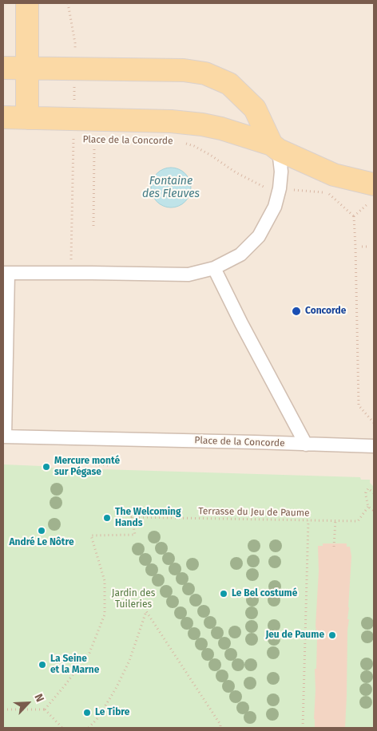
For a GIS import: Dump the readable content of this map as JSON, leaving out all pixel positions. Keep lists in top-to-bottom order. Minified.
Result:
{"streets":{"main road":["Place de la Concorde"],"path":["Terrasse du Jeu de Paume"]},"water":["Fontaine des Fleuves"],"parks":["Jardin des Tuileries"],"places":["Concorde","Mercure monté sur Pégase","The Welcoming Hands","André Le Nôtre","Le Bel costumé","Jeu de Paume","La Seine et la Marne","Le Tibre"],"north":"top right"}
